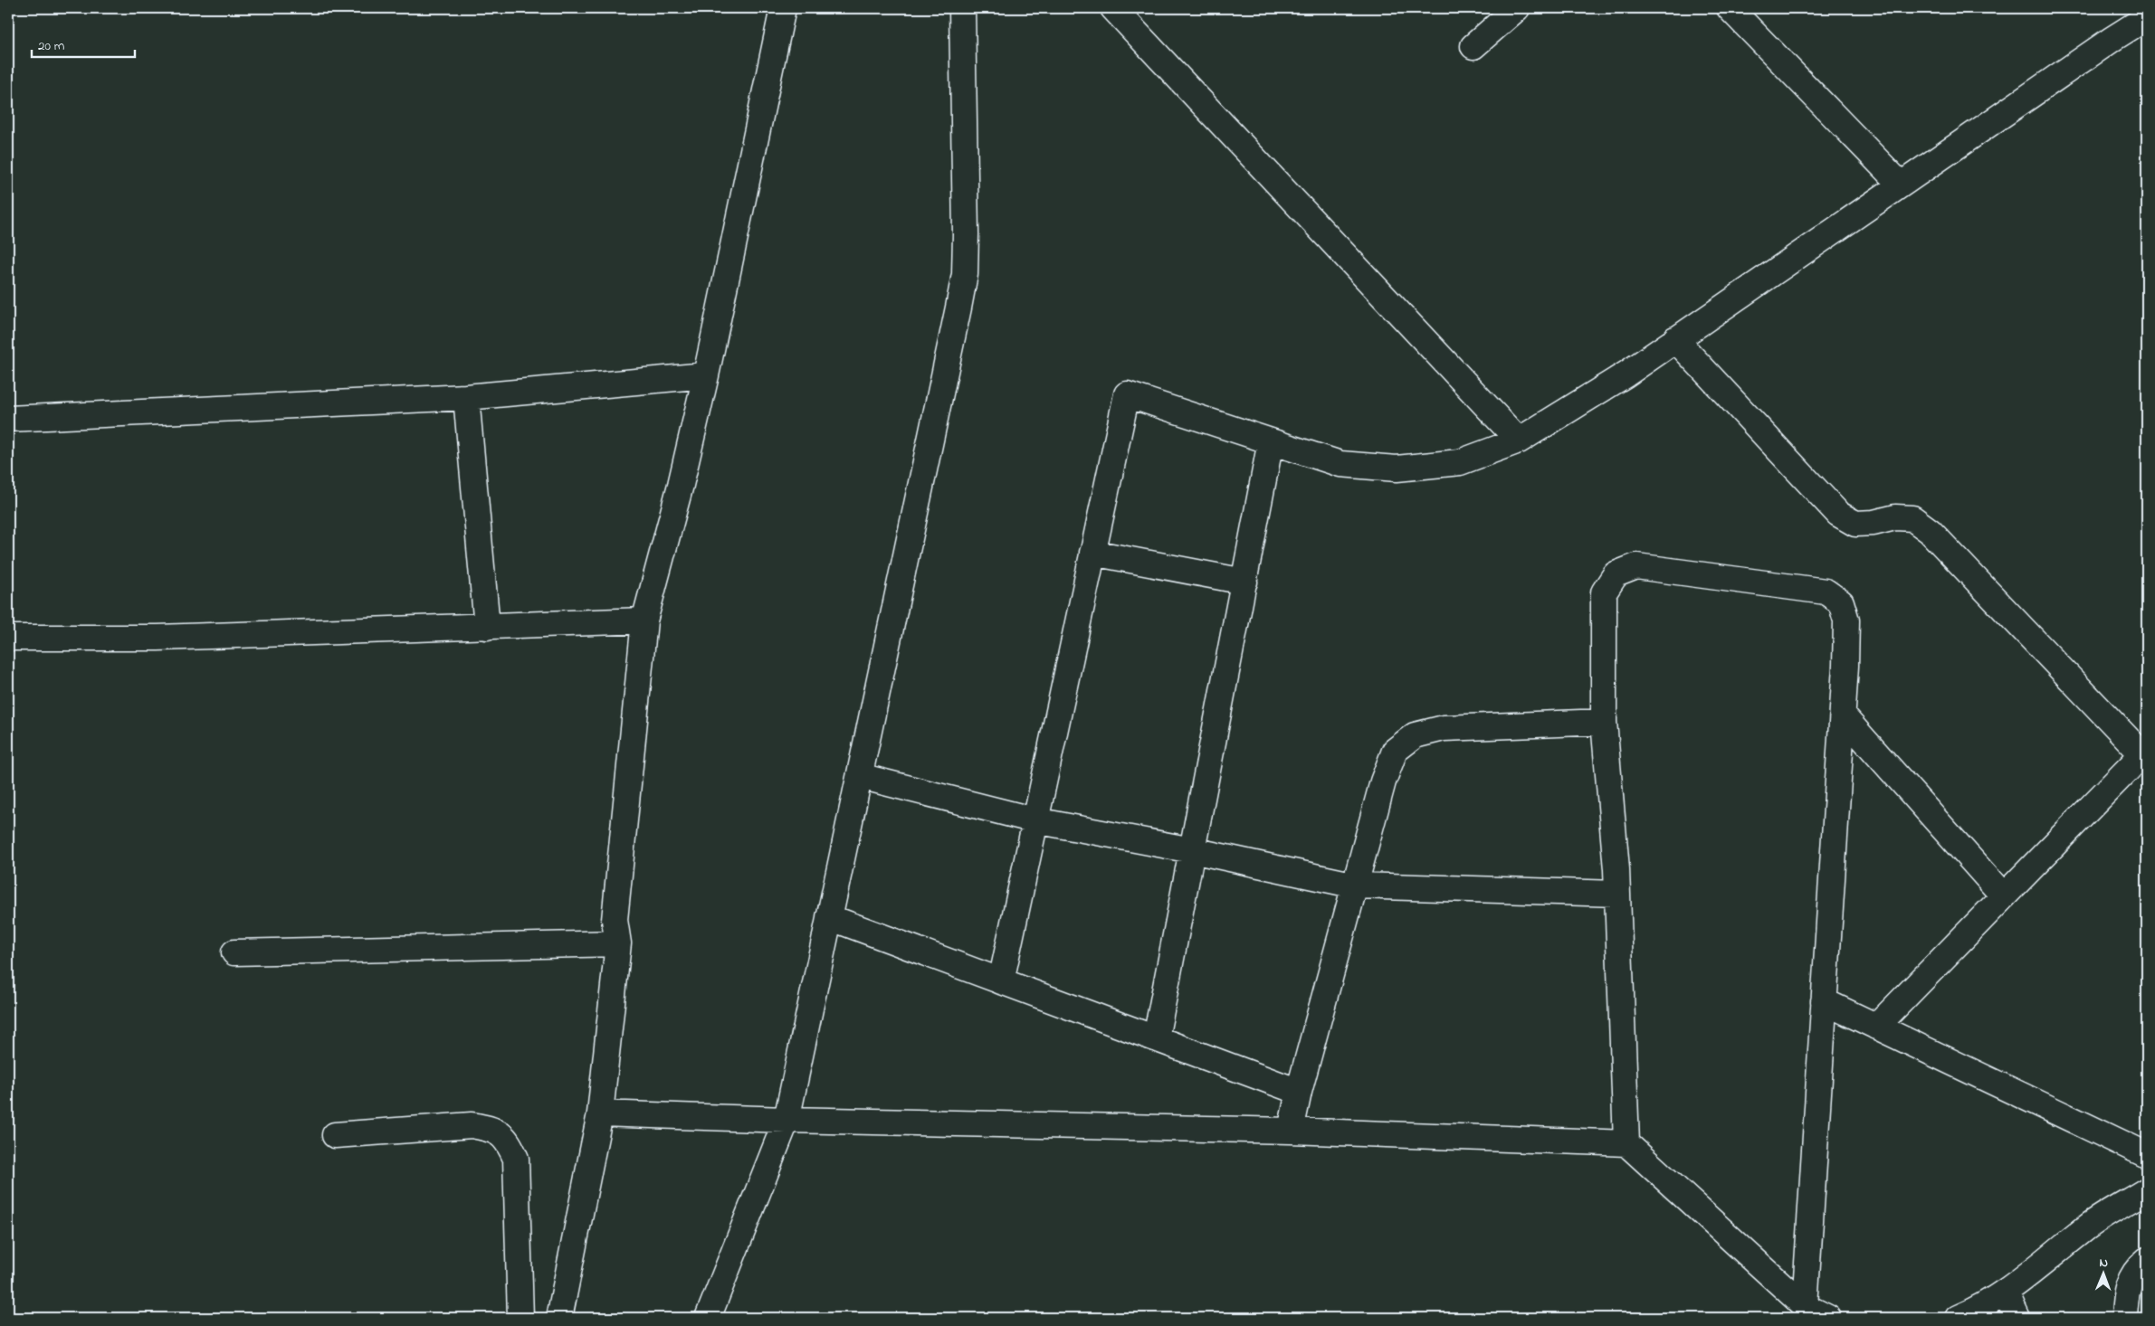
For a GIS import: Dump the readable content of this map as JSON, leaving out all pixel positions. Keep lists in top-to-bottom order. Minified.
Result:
{"scale_bar":"20 m","north":"top"}
